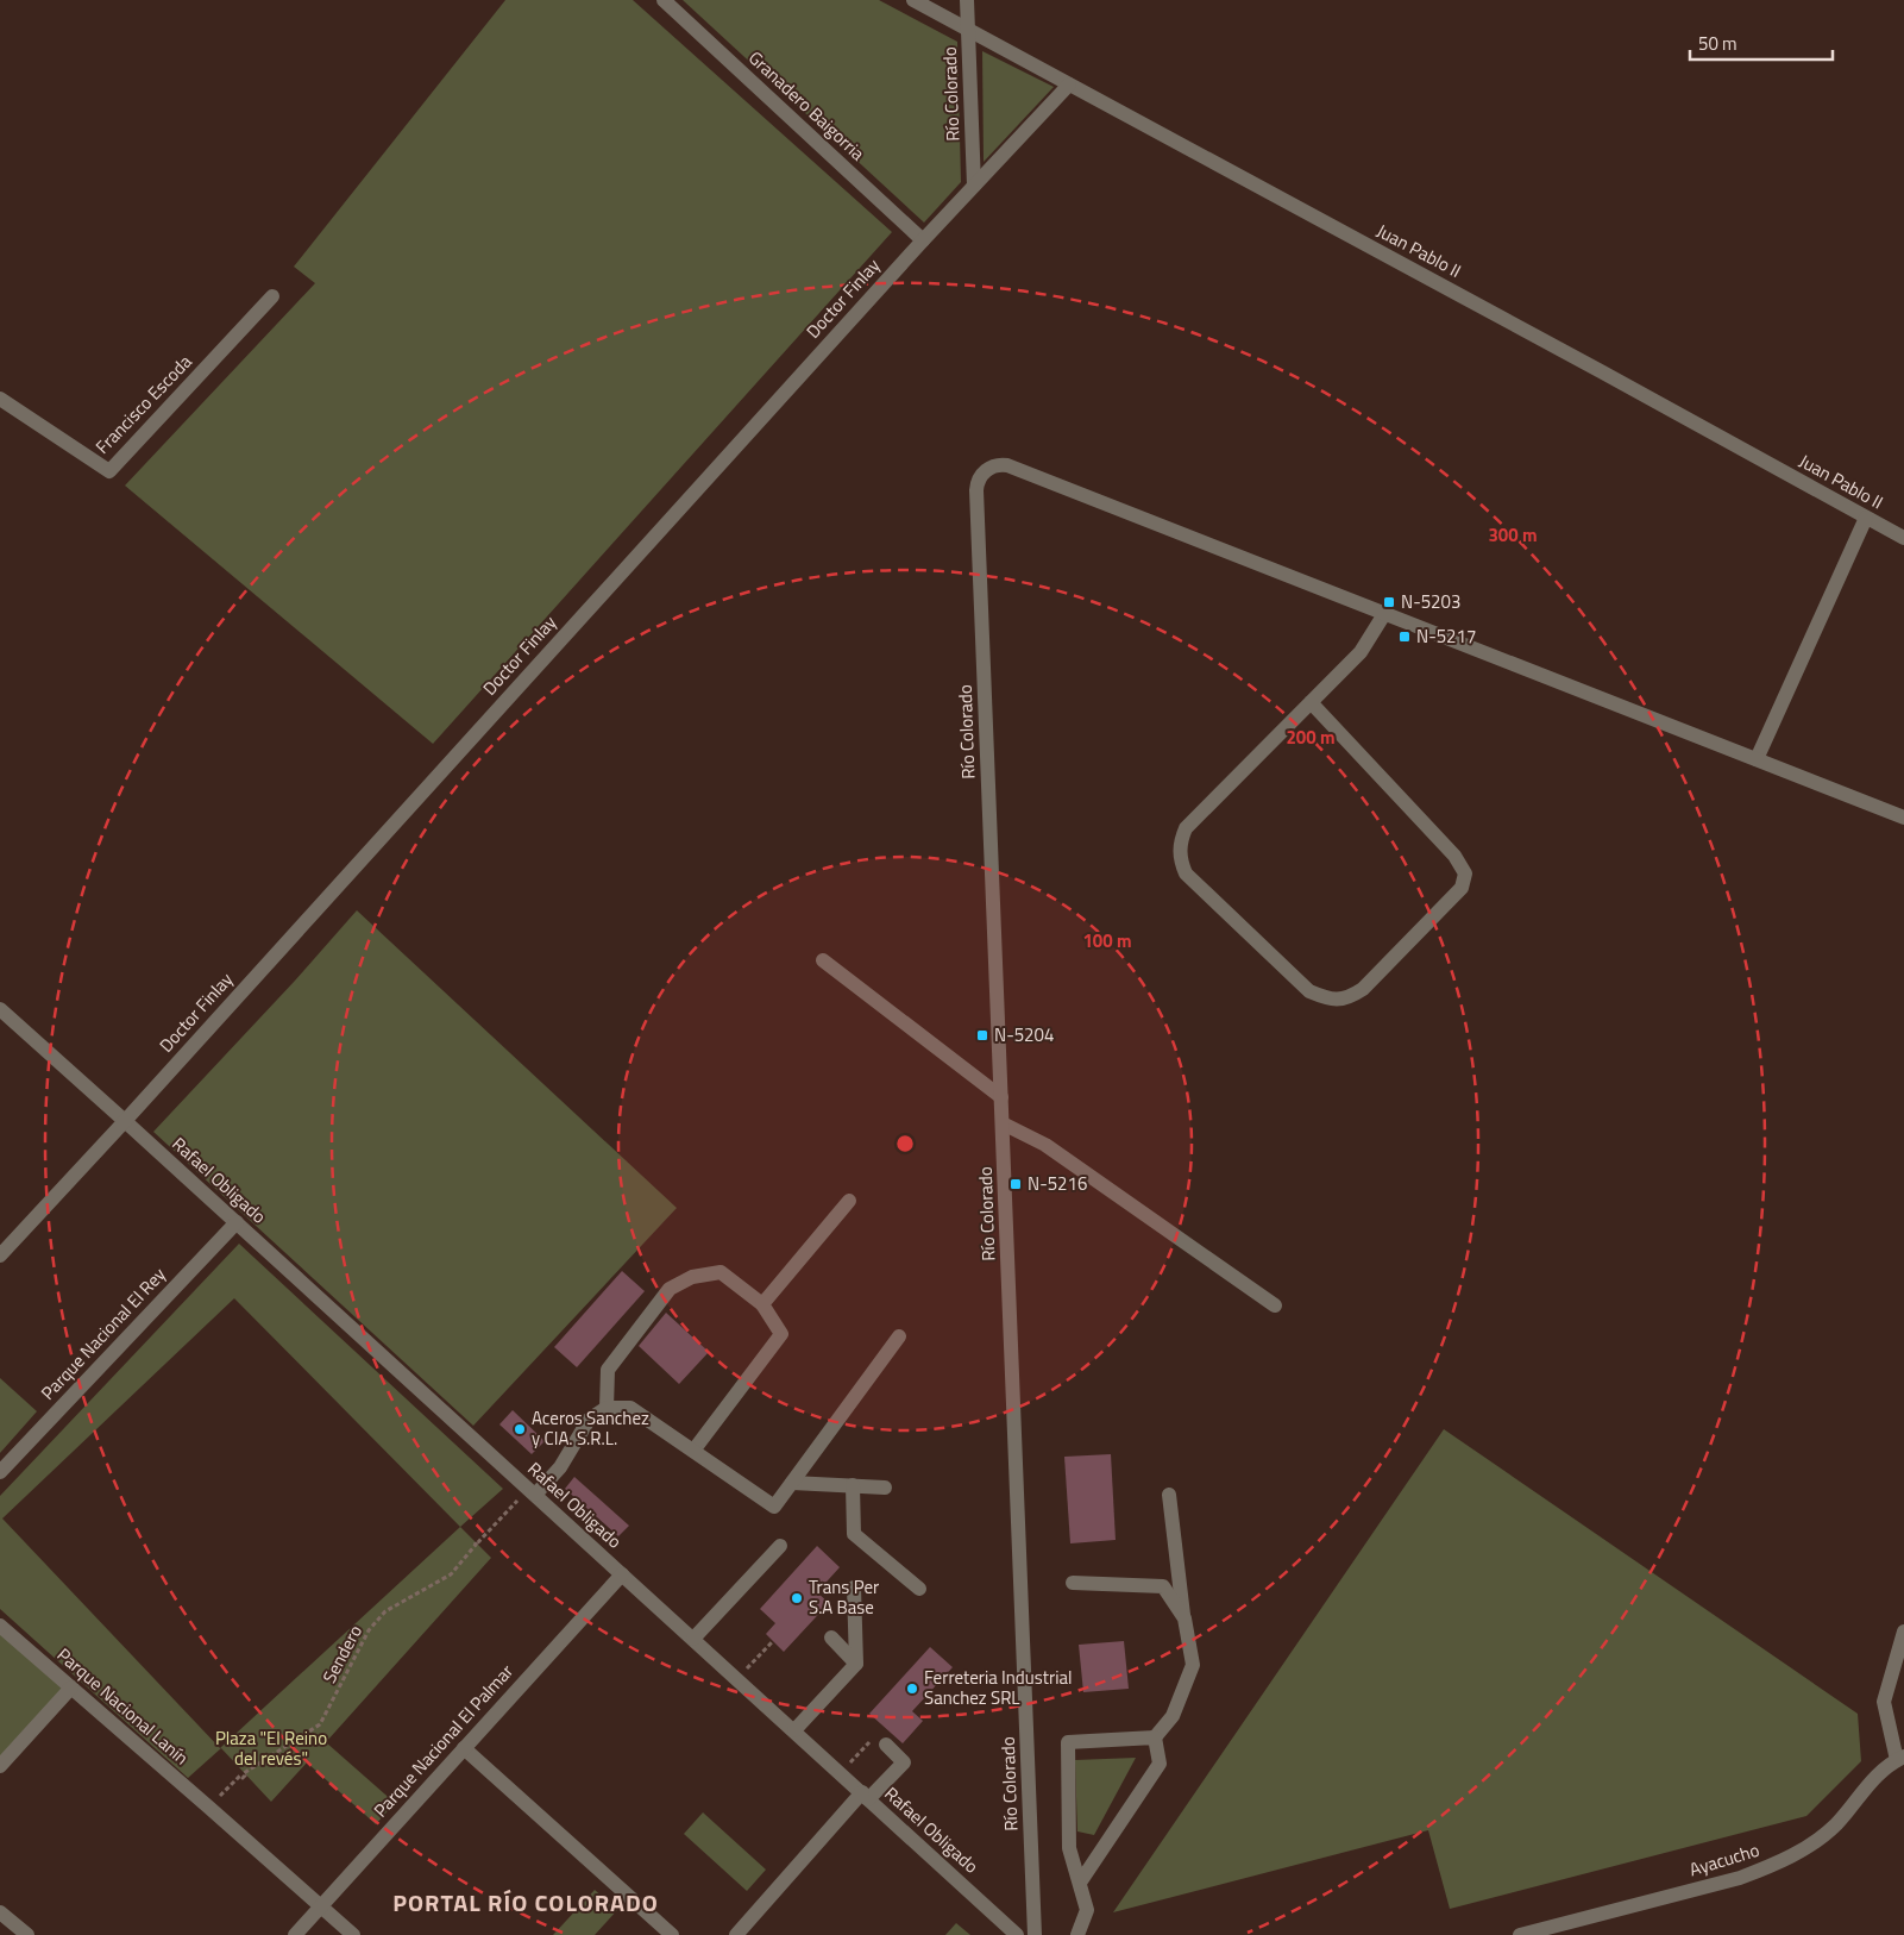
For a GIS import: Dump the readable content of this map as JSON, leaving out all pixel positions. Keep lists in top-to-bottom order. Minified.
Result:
{"streets":{"street":["Río Colorado","Granadero Baigorria","Juan Pablo II","Doctor Finlay","Francisco Escoda","Rafael Obligado","Parque Nacional El Rey","Parque Nacional Lanín","Parque Nacional El Palmar","Ayacucho"],"path":["Sendero"]},"crossings":[["Río Colorado","Juan Pablo II"],["Río Colorado","Doctor Finlay"],["Granadero Baigorria","Doctor Finlay"],["Juan Pablo II","Doctor Finlay"],["Doctor Finlay","Rafael Obligado"],["Rafael Obligado","Parque Nacional El Rey"],["Rafael Obligado","Sendero"],["Rafael Obligado","Parque Nacional El Palmar"],["Sendero","Parque Nacional Lanín"],["Parque Nacional Lanín","Parque Nacional El Palmar"]],"districts":["PORTAL RÍO COLORADO"],"parks":["Plaza \"El Reino del revés\""],"places":{"transit":["N-5203","N-5217","N-5204","N-5216"],"other":["Aceros Sanchez y CIA. S.R.L.","Trans Per S.A Base","Ferreteria Industrial Sanchez SRL"]},"scale_bar":"50 m","rings":["300 m","200 m","100 m"]}
